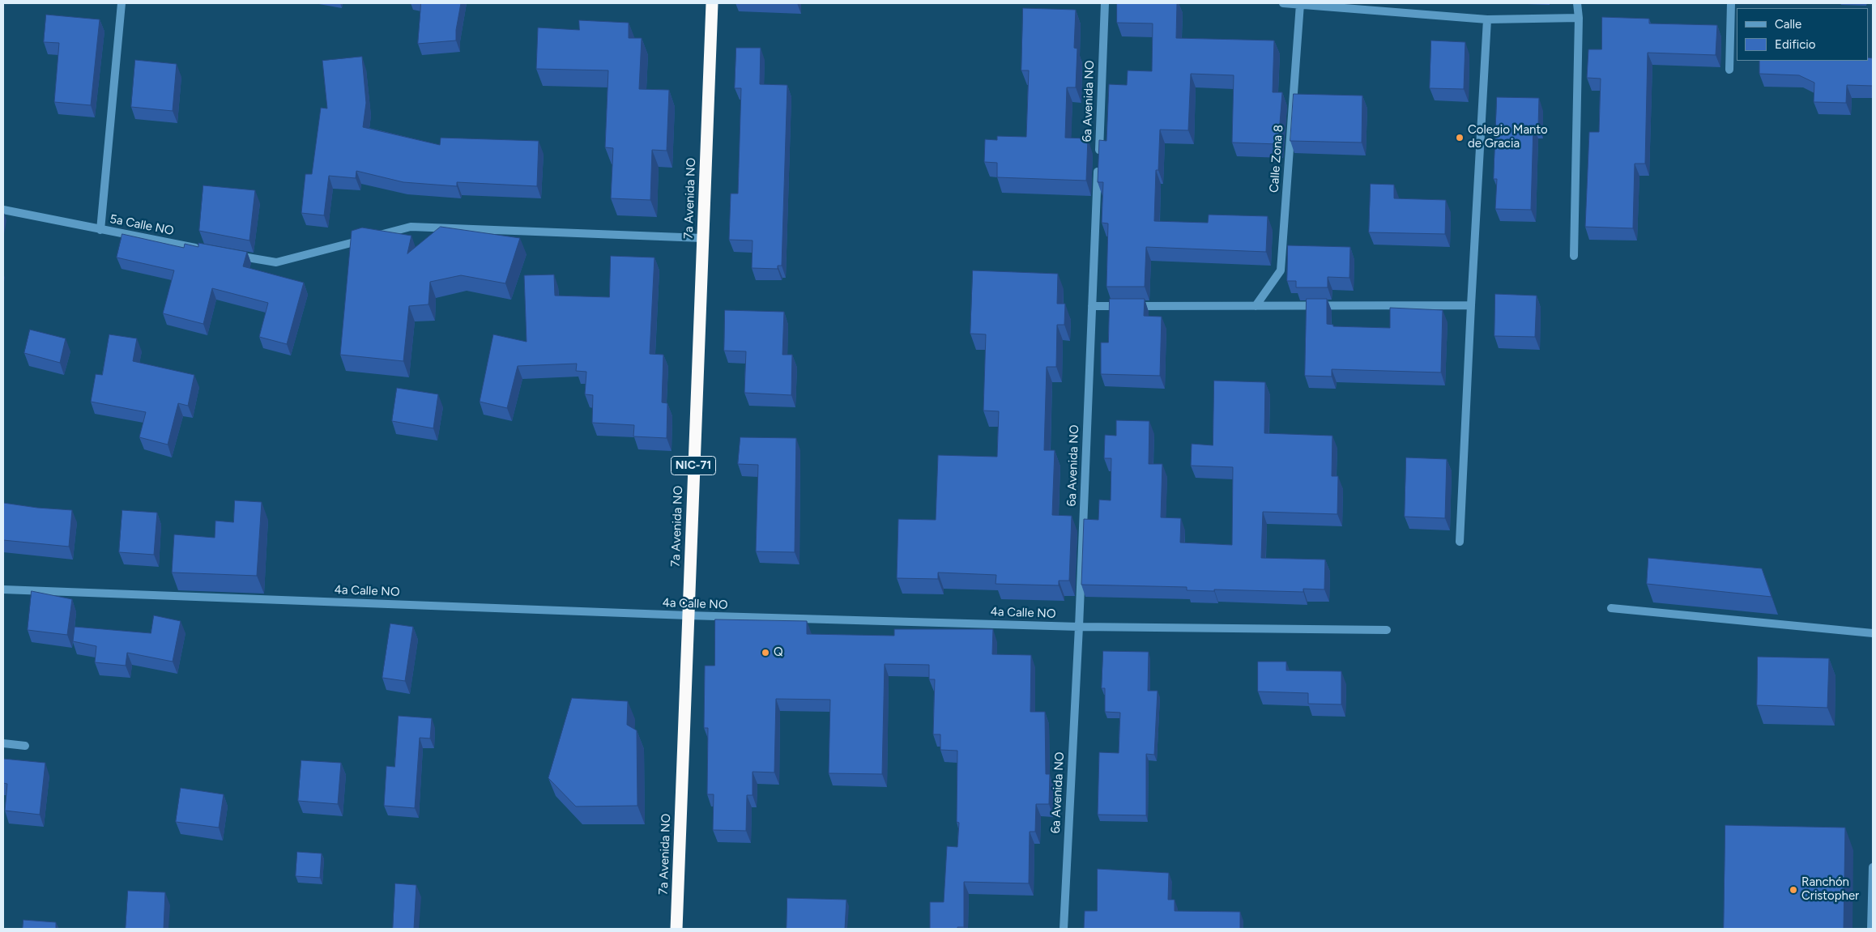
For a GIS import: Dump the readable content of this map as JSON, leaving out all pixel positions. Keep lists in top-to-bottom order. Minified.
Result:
{"streets":{"highway":["7a Avenida NO","NIC-71"],"street":["6a Avenida NO","Calle Zona 8","5a Calle NO","4a Calle NO"]},"crossings":[["6a Avenida NO","4a Calle NO"],["7a Avenida NO","4a Calle NO"]],"places":["Colegio Manto de Gracia","Q","Ranchón Cristopher"],"legend":["Calle","Edificio"]}
